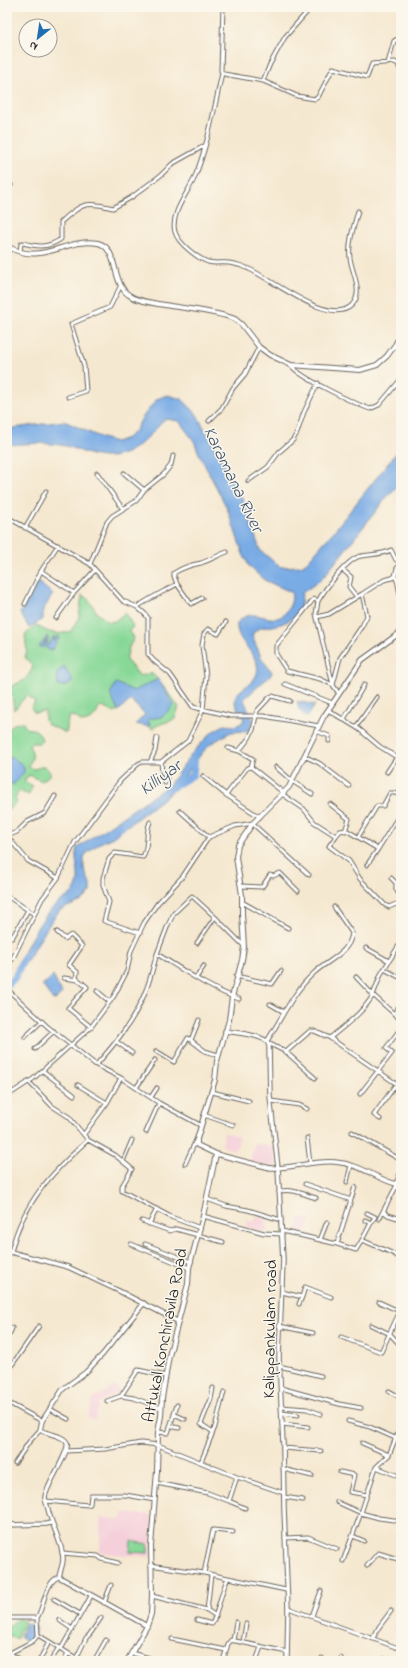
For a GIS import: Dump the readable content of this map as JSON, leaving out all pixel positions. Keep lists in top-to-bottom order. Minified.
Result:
{"streets":{"main road":["Attukal Konchiravila Road"],"street":["Kalippankulam road"]},"water":["Karamana River","Killiyar"],"north":"bottom left"}
